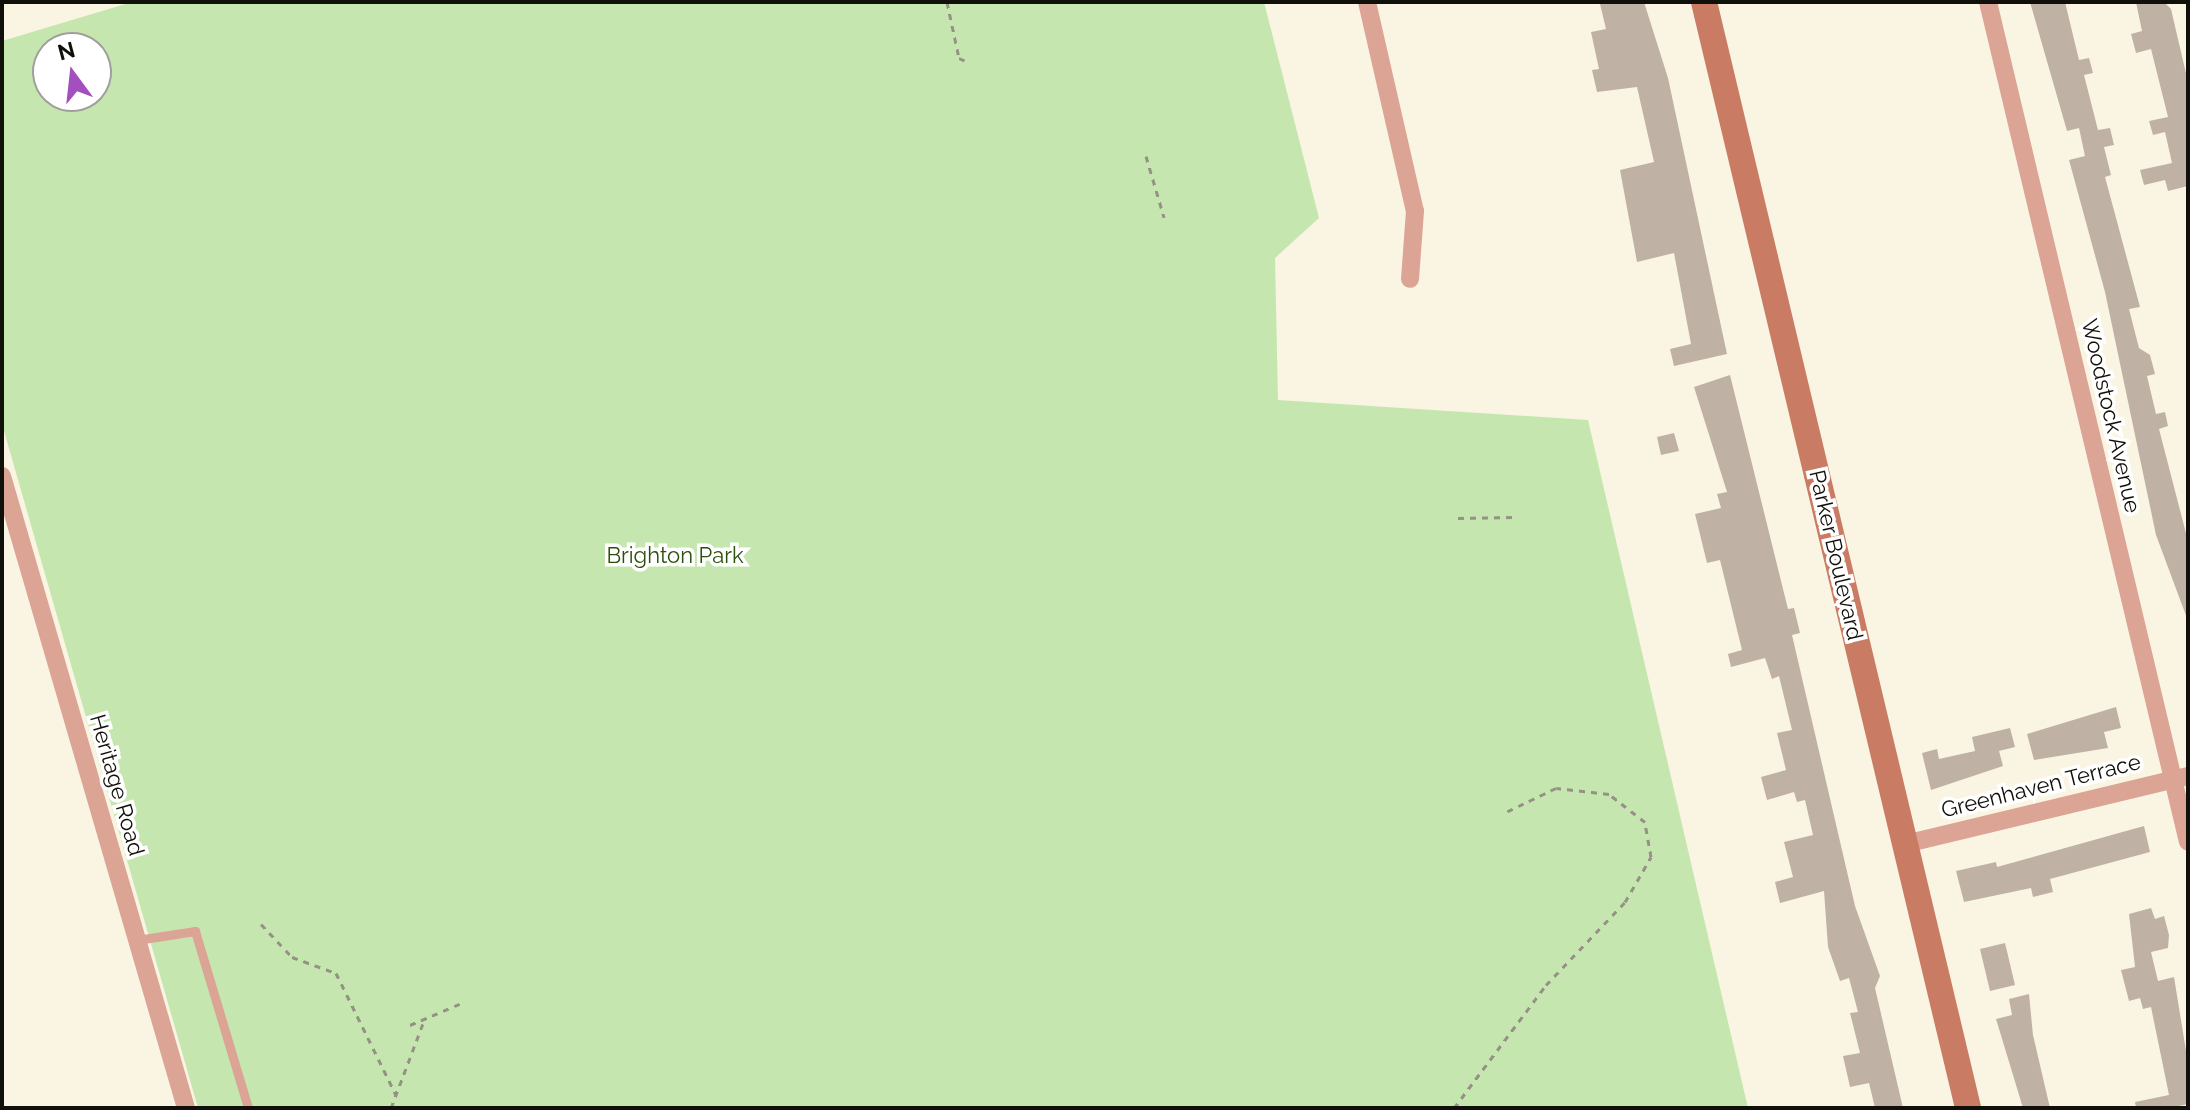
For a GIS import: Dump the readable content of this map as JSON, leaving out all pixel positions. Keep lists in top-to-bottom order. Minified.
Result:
{"streets":{"street":["Woodstock Avenue","Parker Boulevard","Heritage Road","Greenhaven Terrace"]},"crossings":[["Woodstock Avenue","Greenhaven Terrace"],["Parker Boulevard","Greenhaven Terrace"]],"parks":["Brighton Park"],"north":"top"}
